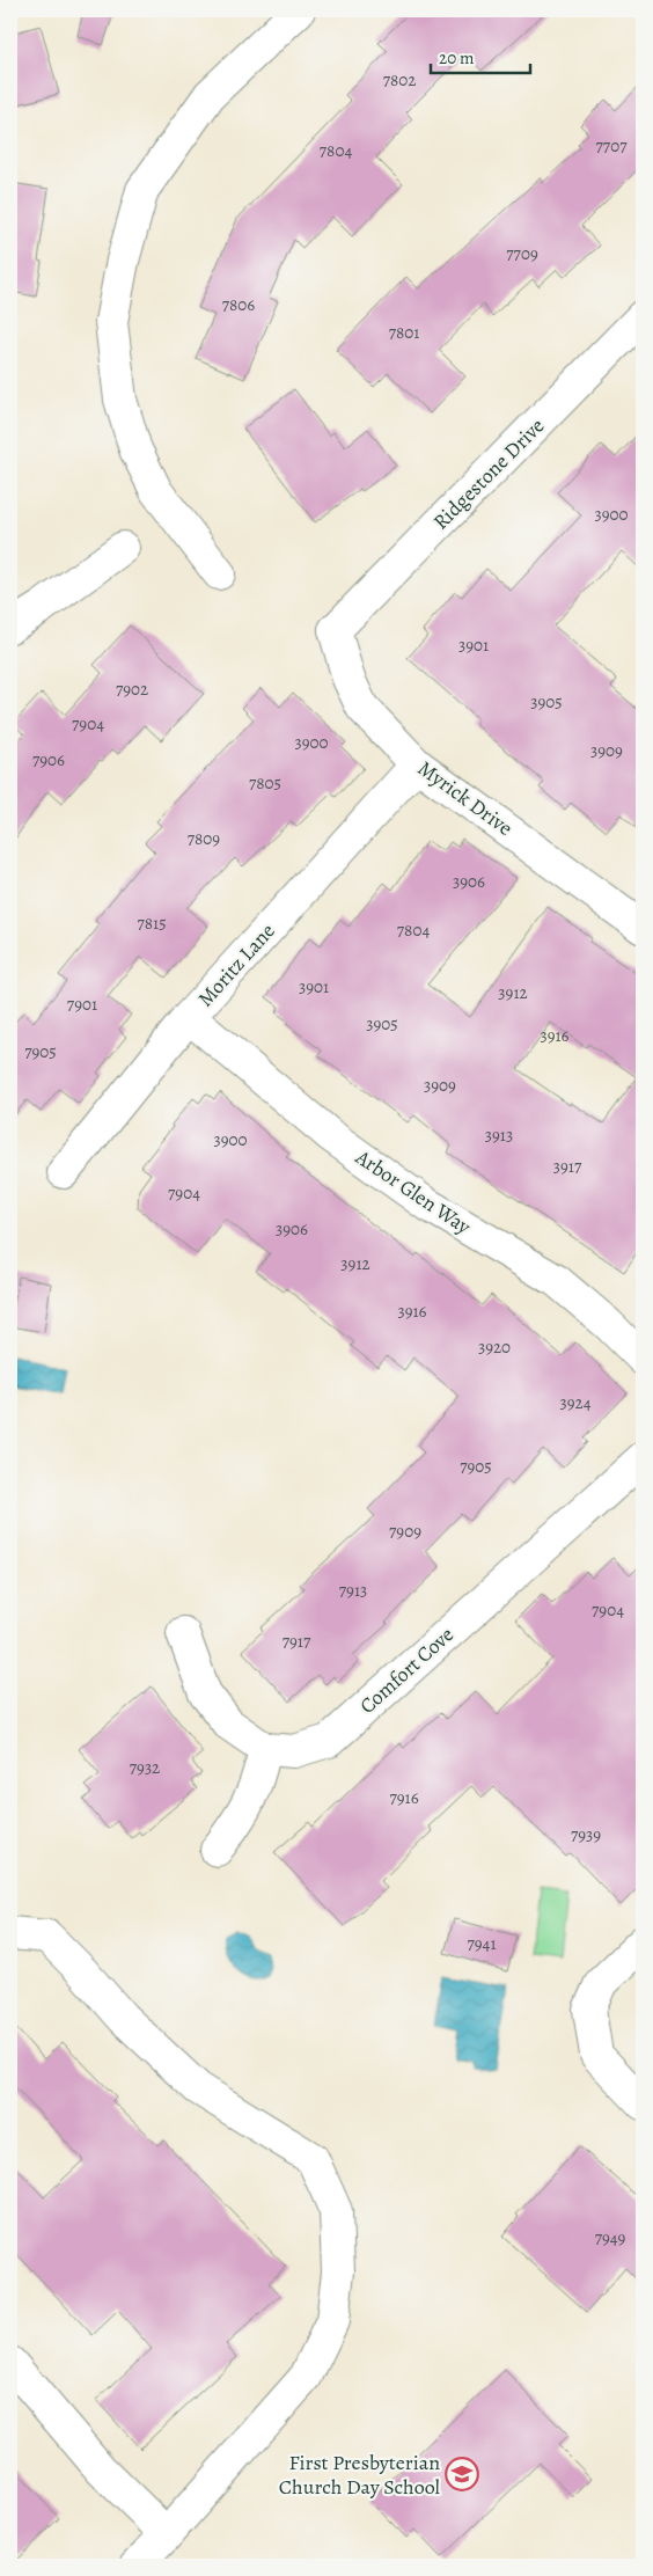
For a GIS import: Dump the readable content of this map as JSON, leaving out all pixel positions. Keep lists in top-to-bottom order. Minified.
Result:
{"streets":{"street":["Ridgestone Drive","Myrick Drive","Moritz Lane","Arbor Glen Way","Comfort Cove"]},"crossings":[["Ridgestone Drive","Myrick Drive"],["Myrick Drive","Moritz Lane"],["Moritz Lane","Arbor Glen Way"]],"places":{"school or university":["First Presbyterian Church Day School"]},"house_numbers":["7802","7707","7804","7709","7806","7801","3900","3901","7902","3905","7904","3900","3909","7906","7805","7809","3906","7815","7804","3901","3912","7901","3905","3916","7905","3909","3913","3900","3917","7904","3906","3912","3916","3920","3924","7905","7909","7913","7904","7917","7932","7916","7939","7941","7949"],"scale_bar":"20 m"}
